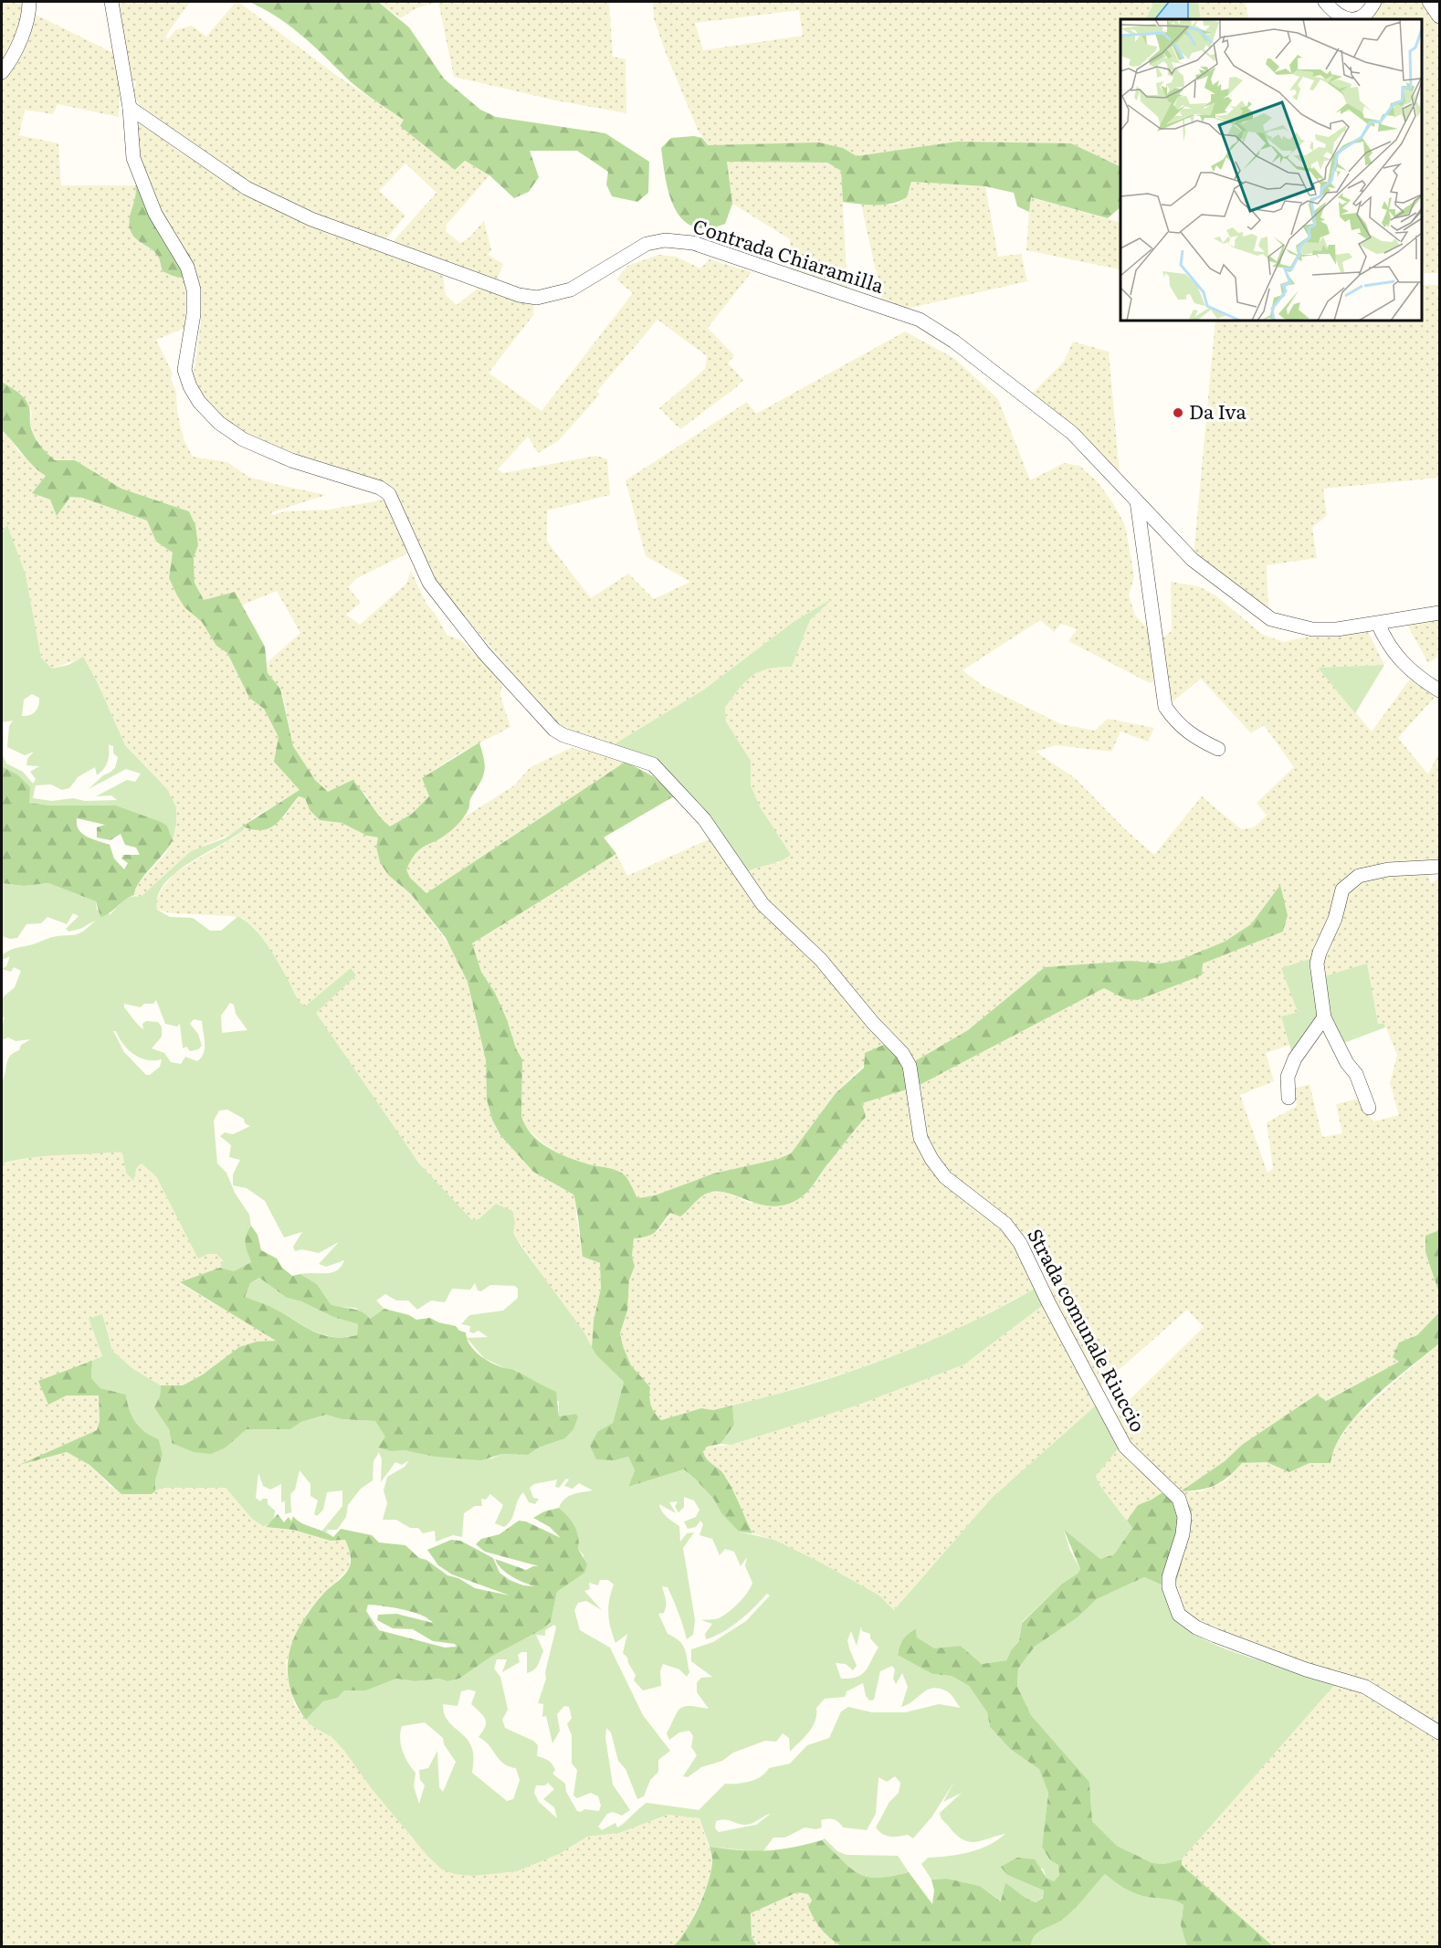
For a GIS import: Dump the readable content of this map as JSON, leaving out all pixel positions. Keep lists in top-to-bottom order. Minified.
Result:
{"streets":{"street":["Contrada Chiaramilla","Strada comunale Riuccio"]},"crossings":[["Contrada Chiaramilla","Strada comunale Riuccio"]],"places":["Da Iva"]}
